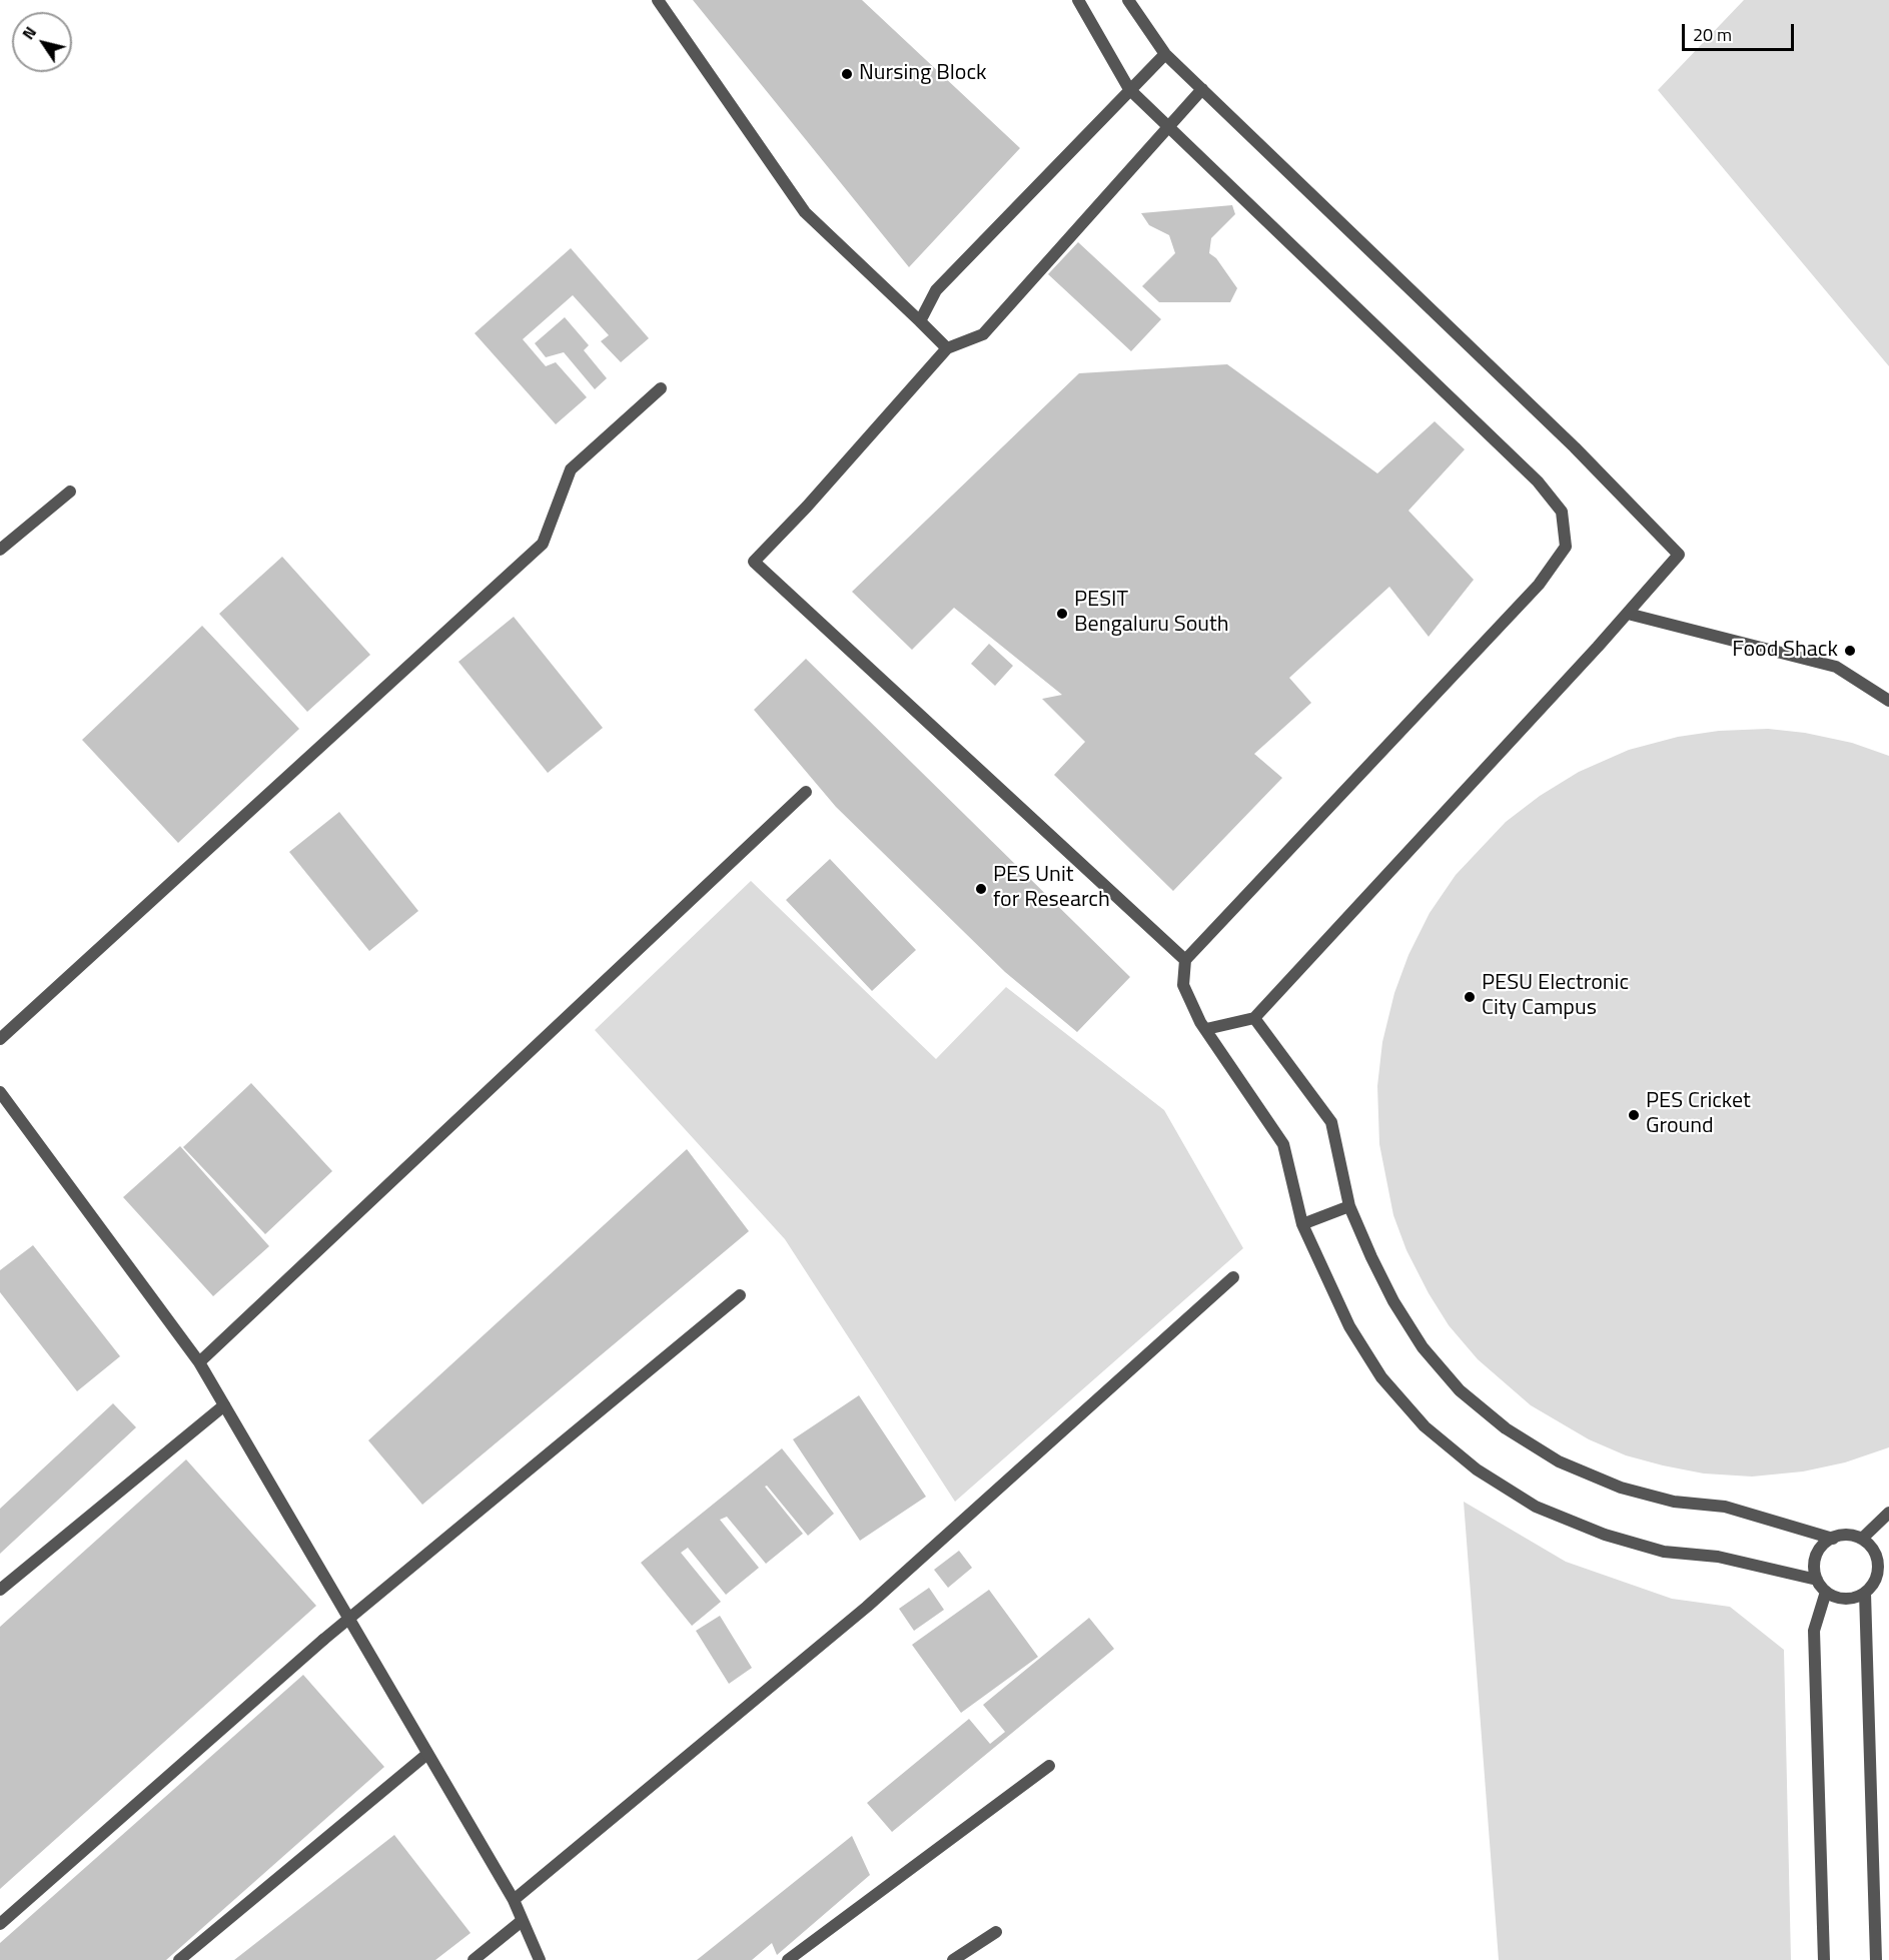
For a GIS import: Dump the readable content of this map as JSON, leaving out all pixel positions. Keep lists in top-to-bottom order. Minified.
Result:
{"places":["Nursing Block","PESIT Bengaluru South","Food Shack","PES Unit for Research","PESU Electronic City Campus","PES Cricket Ground"],"scale_bar":"20 m","north":"top left"}
